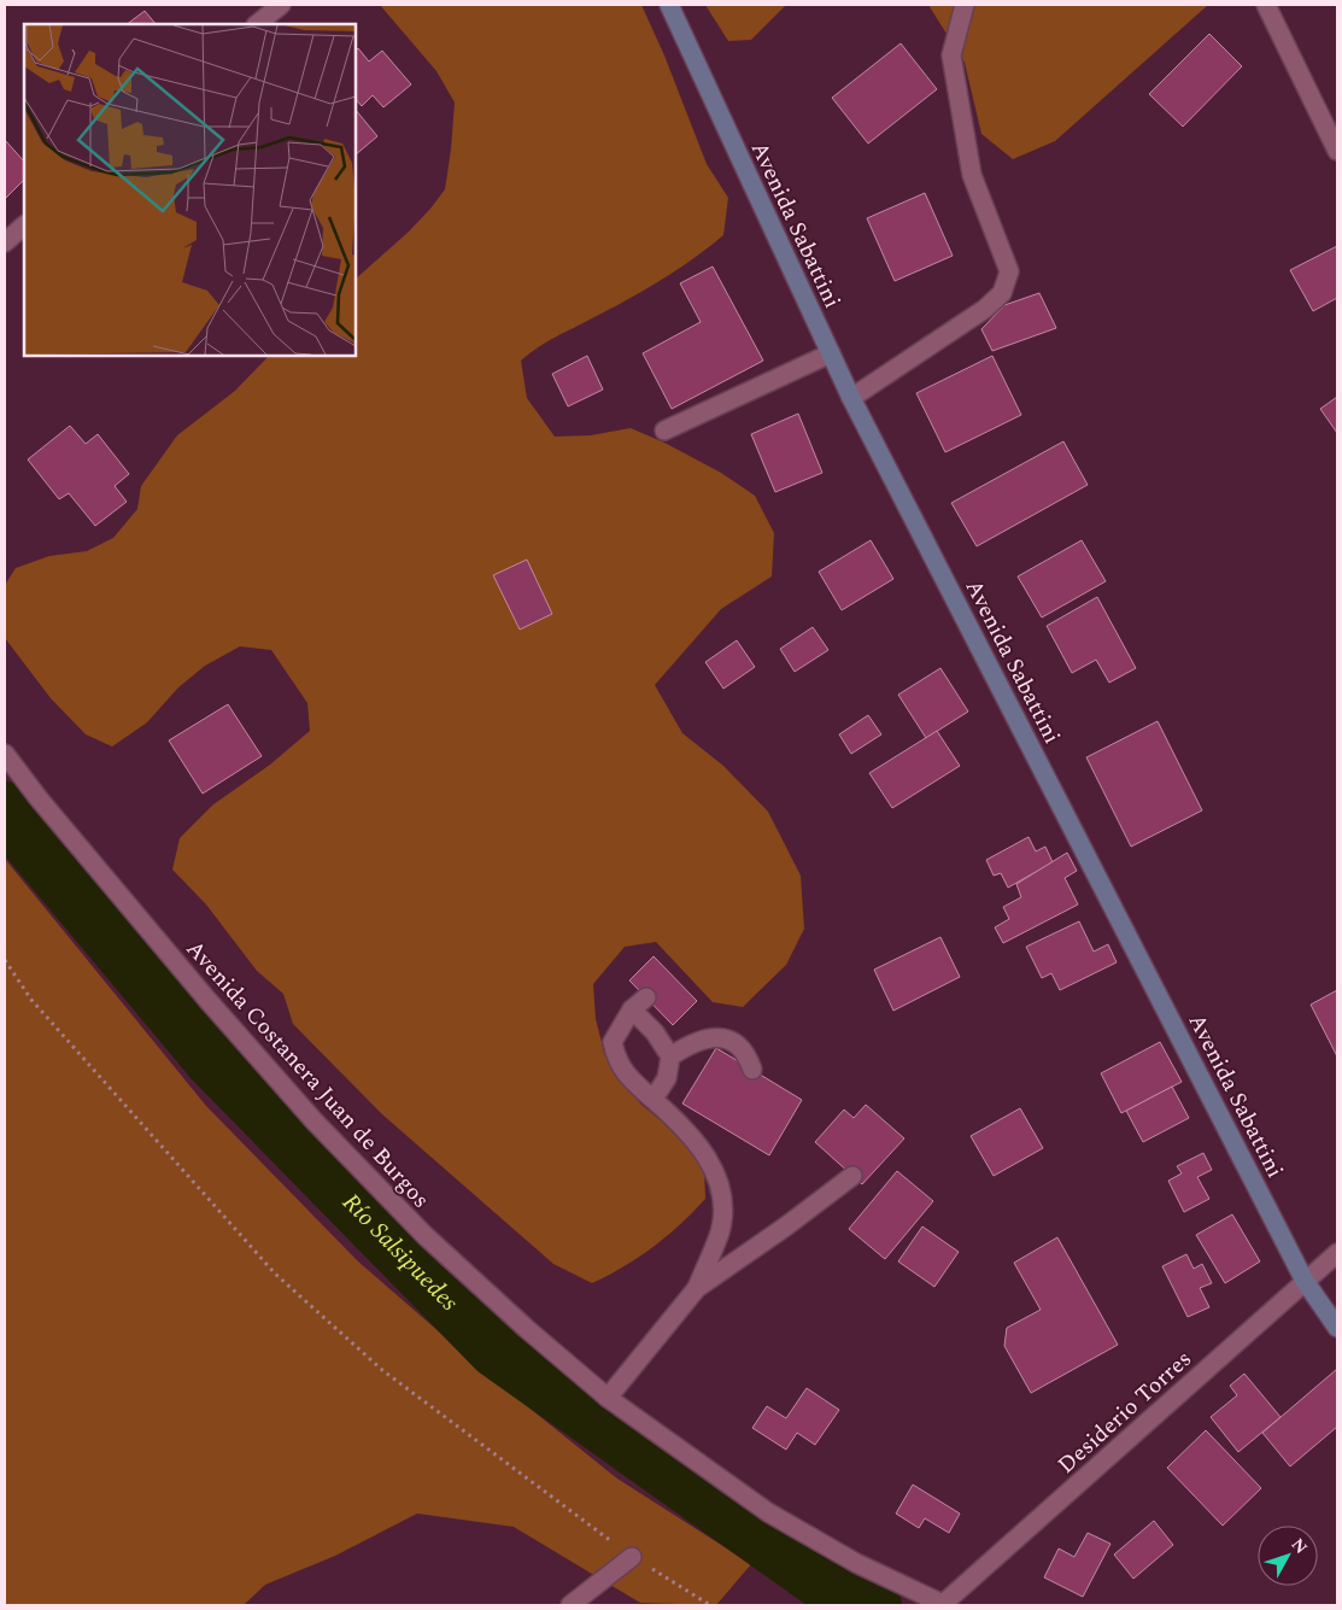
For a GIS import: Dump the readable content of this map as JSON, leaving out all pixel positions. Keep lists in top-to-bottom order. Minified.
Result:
{"streets":{"street":["Avenida Sabattini","Avenida Costanera Juan de Burgos","Desiderio Torres"]},"crossings":[["Avenida Sabattini","Desiderio Torres"],["Avenida Costanera Juan de Burgos","Desiderio Torres"]],"water":["Río Salsipuedes"],"north":"top right"}
